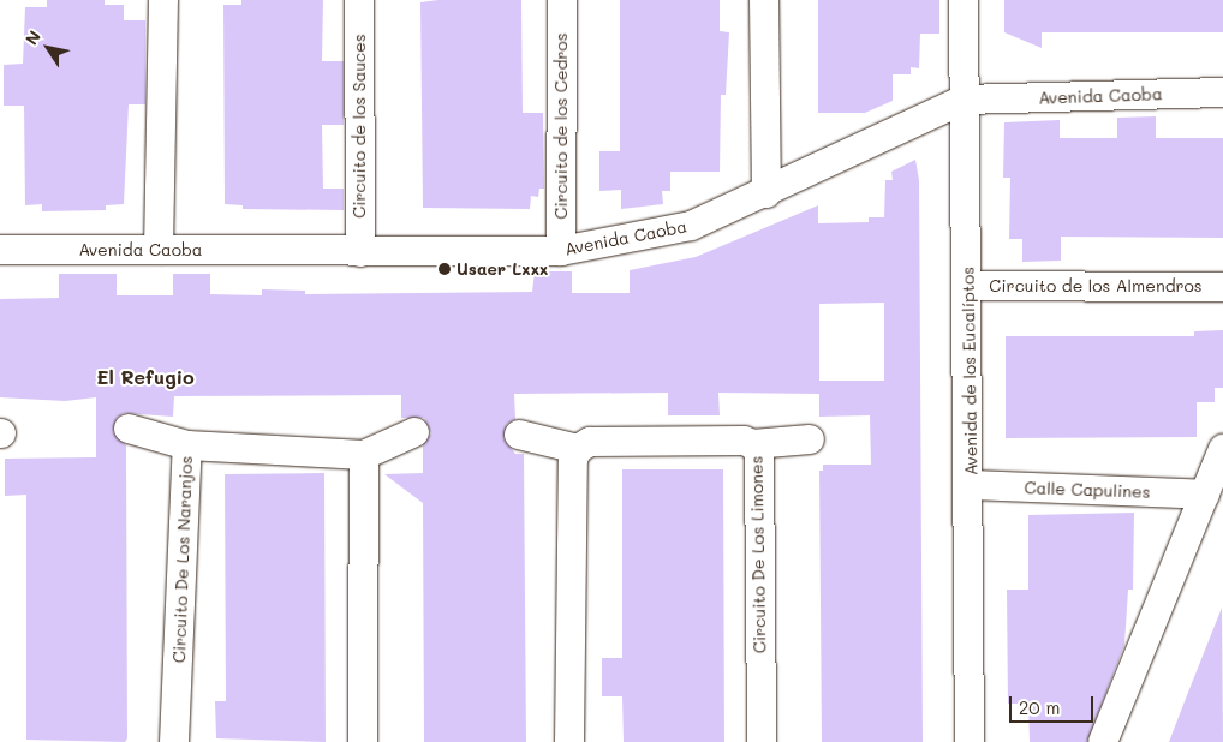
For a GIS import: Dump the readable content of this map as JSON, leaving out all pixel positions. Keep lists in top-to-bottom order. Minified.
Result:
{"streets":{"street":["Avenida Caoba","Circuito de los Sauces","Circuito de los Cedros","Circuito de los Almendros","Avenida de los Eucalíptos","Calle Capulines","Circuito De Los Limones","Circuito De Los Naranjos"]},"crossings":[["Avenida Caoba","Circuito de los Sauces"],["Avenida Caoba","Circuito de los Cedros"],["Avenida Caoba","Avenida de los Eucalíptos"],["Circuito de los Almendros","Avenida de los Eucalíptos"],["Avenida de los Eucalíptos","Calle Capulines"]],"districts":["El Refugio"],"places":["Usaer Lxxx"],"scale_bar":"20 m","north":"top left"}
